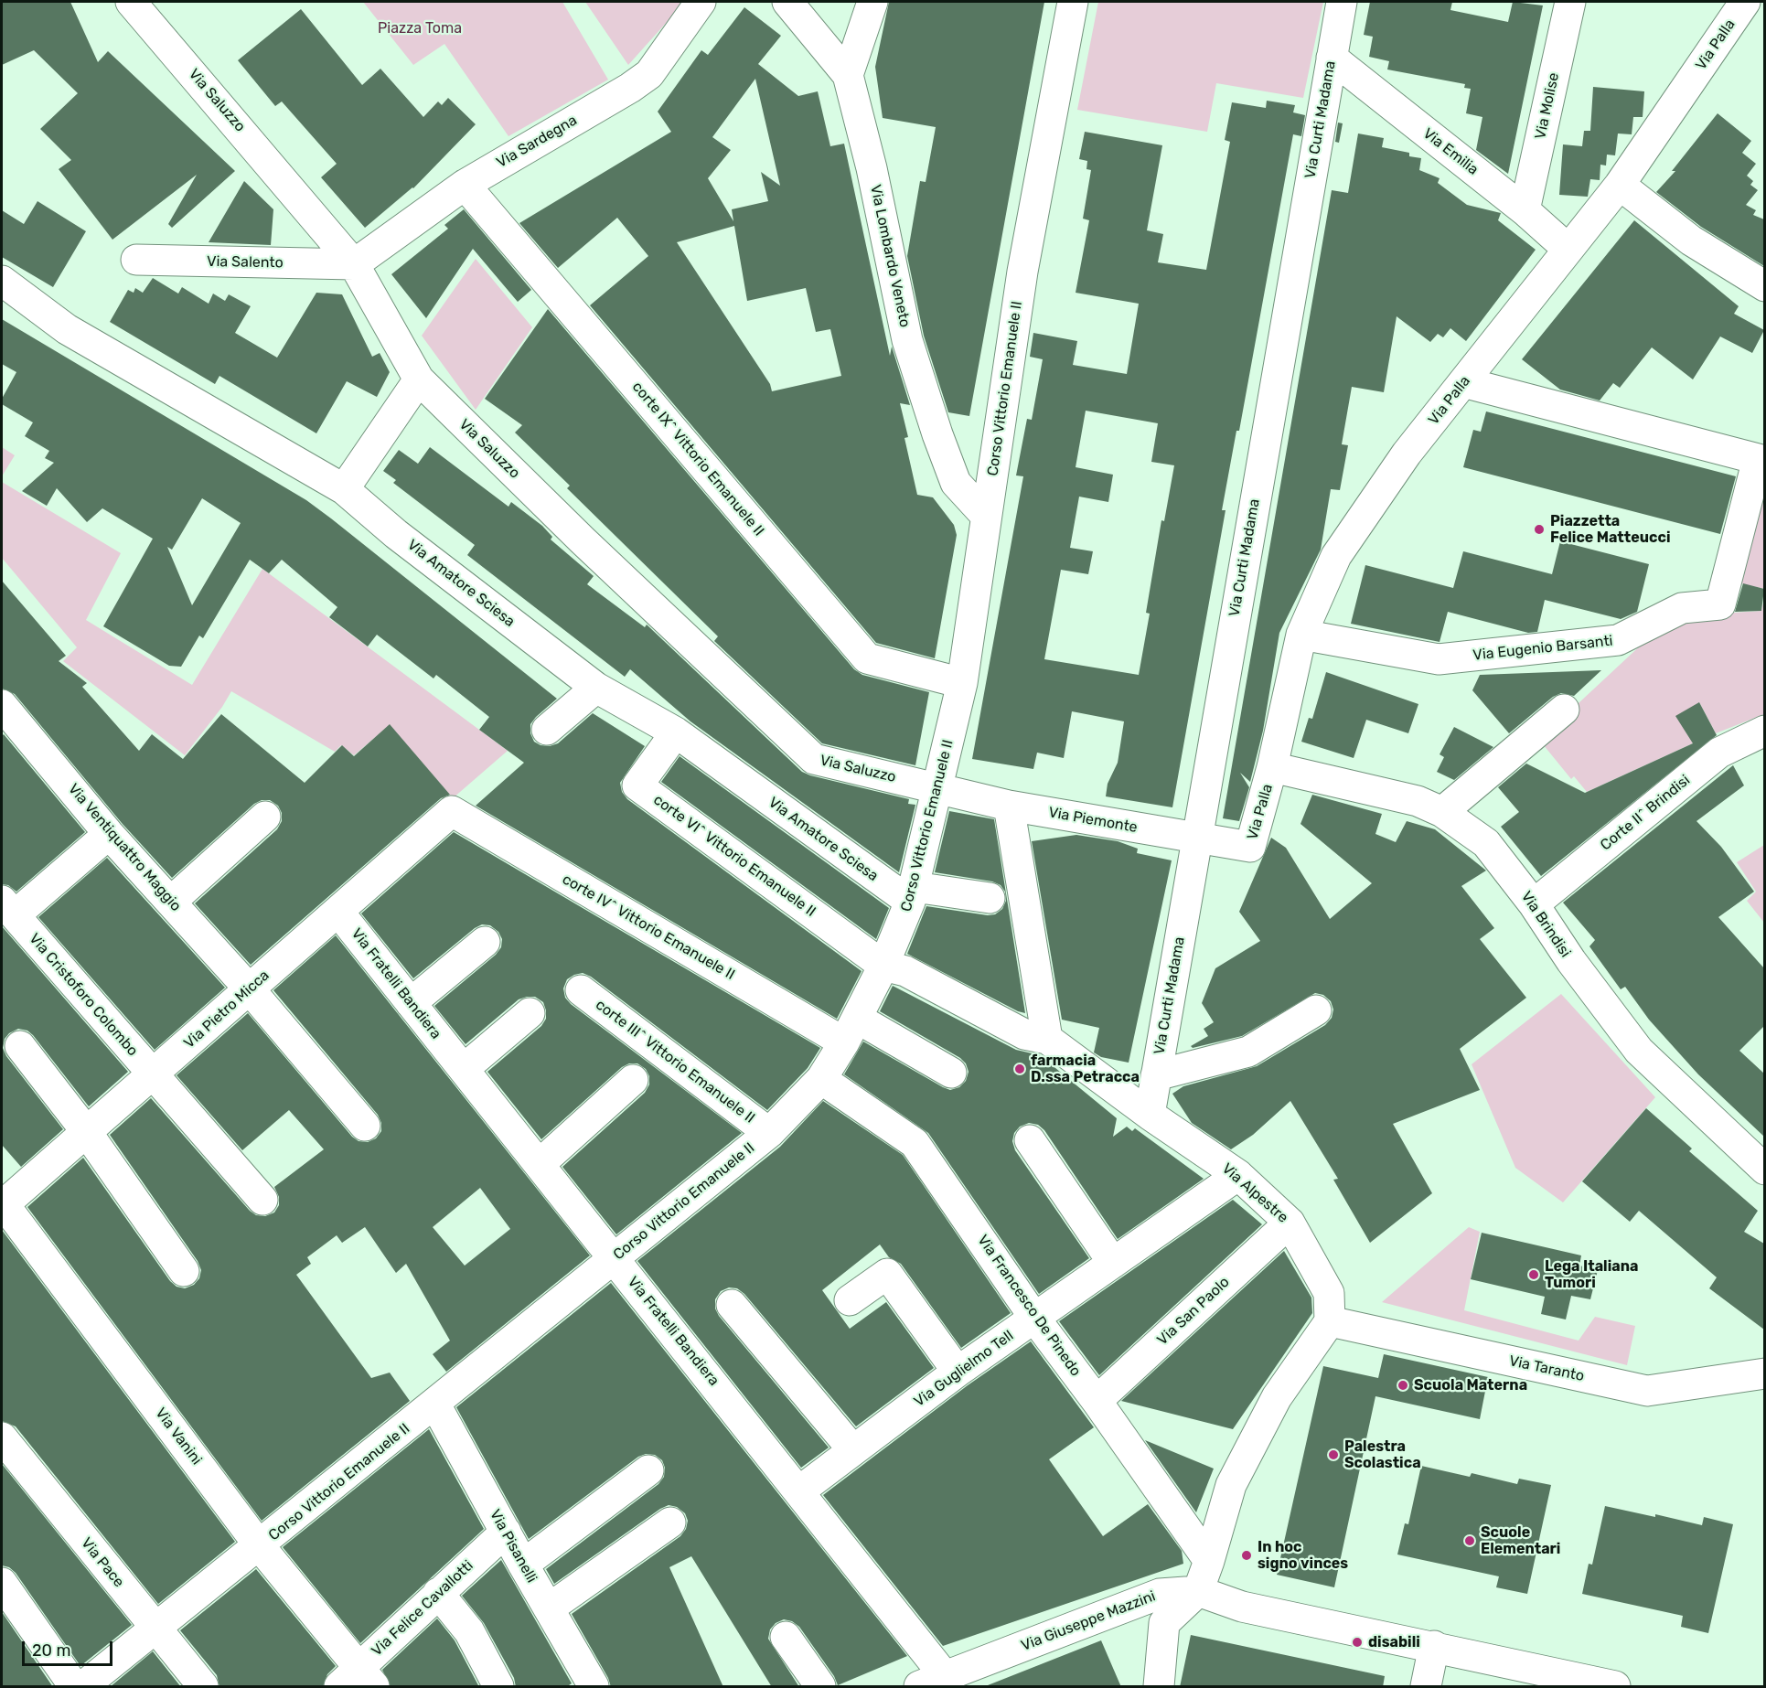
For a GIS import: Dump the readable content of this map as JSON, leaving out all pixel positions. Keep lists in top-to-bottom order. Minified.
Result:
{"streets":{"street":["Via Palla","Via Saluzzo","Via Molise","Via Curti Madama","Via Sardegna","Via Emilia","Via Lombardo Veneto","Via Salento","Corso Vittorio Emanuele II","corte IX^ Vittorio Emanuele II","Via Amatore Sciesa","Via Eugenio Barsanti","Corte II^ Brindisi","Via Piemonte","Via Ventiquattro Maggio","corte VI^ Vittorio Emanuele II","Via Brindisi","corte IV^ Vittorio Emanuele II","Via Fratelli Bandiera","Via Cristoforo Colombo","Via Pietro Micca","corte III^ Vittorio Emanuele II","Via Alpestre","Via Francesco De Pinedo","Via San Paolo","Via Guglielmo Tell","Via Taranto","Via Vanini","Via Pisanelli","Via Pace","Via Felice Cavallotti","Via Giuseppe Mazzini"]},"crossings":[["Via Palla","Via Emilia"],["Via Palla","Via Eugenio Barsanti"],["Via Palla","Via Piemonte"],["Via Palla","Via Brindisi"],["Via Saluzzo","Via Sardegna"],["Via Saluzzo","Via Salento"],["Via Saluzzo","Corso Vittorio Emanuele II"],["Via Saluzzo","Via Piemonte"],["Via Molise","Via Emilia"],["Via Curti Madama","Via Emilia"],["Via Curti Madama","Via Piemonte"],["Via Curti Madama","Via Alpestre"],["Via Sardegna","Via Salento"],["Via Sardegna","corte IX^ Vittorio Emanuele II"],["Via Lombardo Veneto","Corso Vittorio Emanuele II"],["Corso Vittorio Emanuele II","corte IX^ Vittorio Emanuele II"],["Corso Vittorio Emanuele II","Via Amatore Sciesa"],["Corso Vittorio Emanuele II","Via Piemonte"],["Corso Vittorio Emanuele II","corte VI^ Vittorio Emanuele II"],["Corso Vittorio Emanuele II","corte IV^ Vittorio Emanuele II"],["Corso Vittorio Emanuele II","Via Fratelli Bandiera"],["Corso Vittorio Emanuele II","corte III^ Vittorio Emanuele II"],["Corso Vittorio Emanuele II","Via Alpestre"],["Corso Vittorio Emanuele II","Via Francesco De Pinedo"],["Corso Vittorio Emanuele II","Via Vanini"],["Corso Vittorio Emanuele II","Via Pisanelli"],["Corso Vittorio Emanuele II","Via Pace"],["Via Amatore Sciesa","corte VI^ Vittorio Emanuele II"],["Corte II^ Brindisi","Via Brindisi"],["Via Ventiquattro Maggio","Via Cristoforo Colombo"],["Via Ventiquattro Maggio","Via Pietro Micca"],["corte VI^ Vittorio Emanuele II","Via Alpestre"],["corte IV^ Vittorio Emanuele II","Via Pietro Micca"],["Via Fratelli Bandiera","Via Pietro Micca"],["Via Fratelli Bandiera","Via Guglielmo Tell"],["Via Fratelli Bandiera","Via Giuseppe Mazzini"],["Via Cristoforo Colombo","Via Pietro Micca"],["Via Pietro Micca","Via Vanini"],["Via Alpestre","Via San Paolo"],["Via Alpestre","Via Guglielmo Tell"],["Via Alpestre","Via Taranto"],["Via Francesco De Pinedo","Via San Paolo"],["Via Francesco De Pinedo","Via Guglielmo Tell"],["Via Vanini","Via Felice Cavallotti"],["Via Pisanelli","Via Felice Cavallotti"]],"parks":["Piazza Toma"],"places":["Piazzetta Felice Matteucci","farmacia D.ssa Petracca","Lega Italiana Tumori","Scuola Materna","Palestra Scolastica","Scuole Elementari","In hoc signo vinces","disabili"],"scale_bar":"20 m"}
